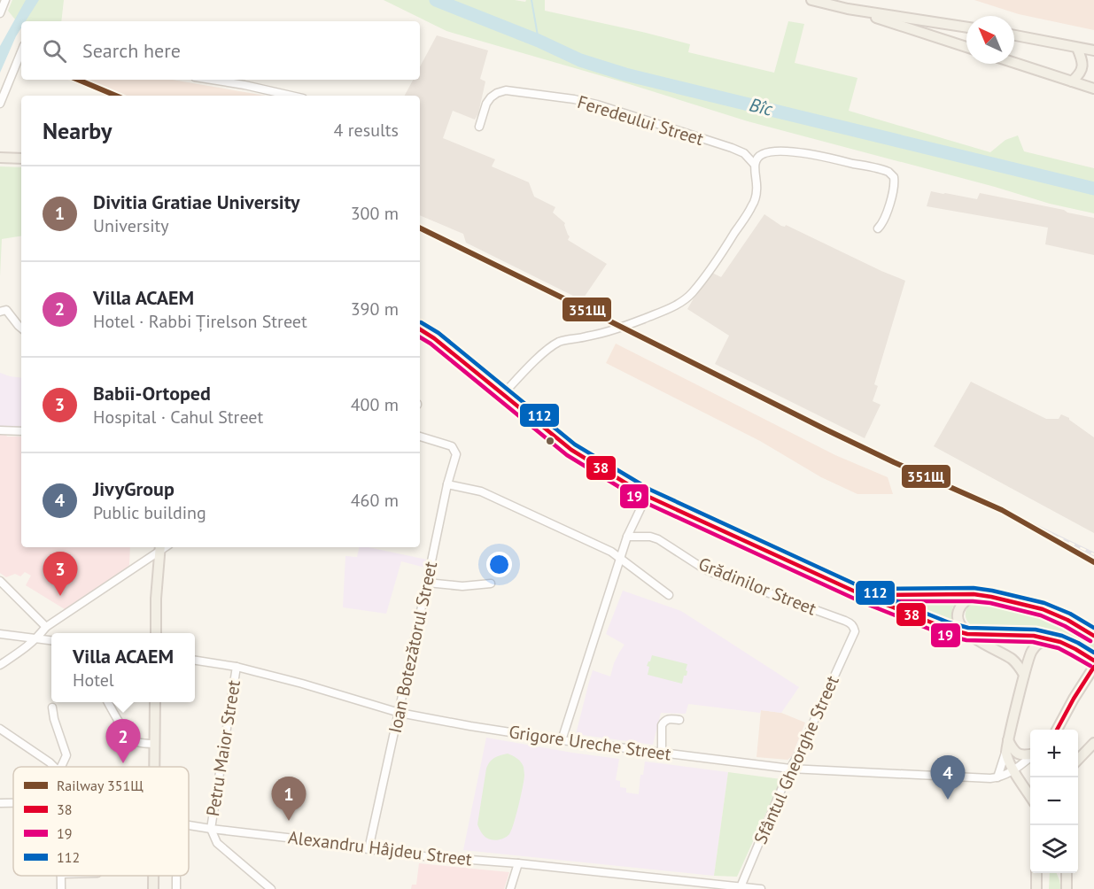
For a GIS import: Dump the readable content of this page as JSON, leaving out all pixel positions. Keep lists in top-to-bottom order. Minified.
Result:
{"streets":{"street":["Feredeului Street","Grădinilor Street","Ioan Botezătorul Street","Grigore Ureche Street","Petru Maior Street","Sfântul Gheorghe Street","Alexandru Hâjdeu Street"]},"crossings":[["Grădinilor Street","Sfântul Gheorghe Street"],["Ioan Botezătorul Street","Grigore Ureche Street"],["Ioan Botezătorul Street","Alexandru Hâjdeu Street"],["Grigore Ureche Street","Petru Maior Street"],["Grigore Ureche Street","Sfântul Gheorghe Street"],["Petru Maior Street","Alexandru Hâjdeu Street"],["Sfântul Gheorghe Street","Alexandru Hâjdeu Street"]],"water":["Bîc"],"lines":["rail line 351Щ","transit line 112","transit line 38","transit line 19"],"legend":["Railway 351Щ","38","19","112"],"north":"top left","page":{"search":"Search here","heading":["Nearby","4 results"],"list":[{"mark":"1","name":"Divitia Gratiae University","note":"University","value":"300 m"},{"mark":"2","name":"Villa ACAEM","note":"Hotel · Rabbi Țirelson Street","value":"390 m"},{"mark":"3","name":"Babii-Ortoped","note":"Hospital · Cahul Street","value":"400 m"},{"mark":"4","name":"JivyGroup","note":"Public building","value":"460 m"}],"pins":["3","2","4","1"],"popup":["Villa ACAEM","Hotel"],"map_buttons":["+","−"]}}
